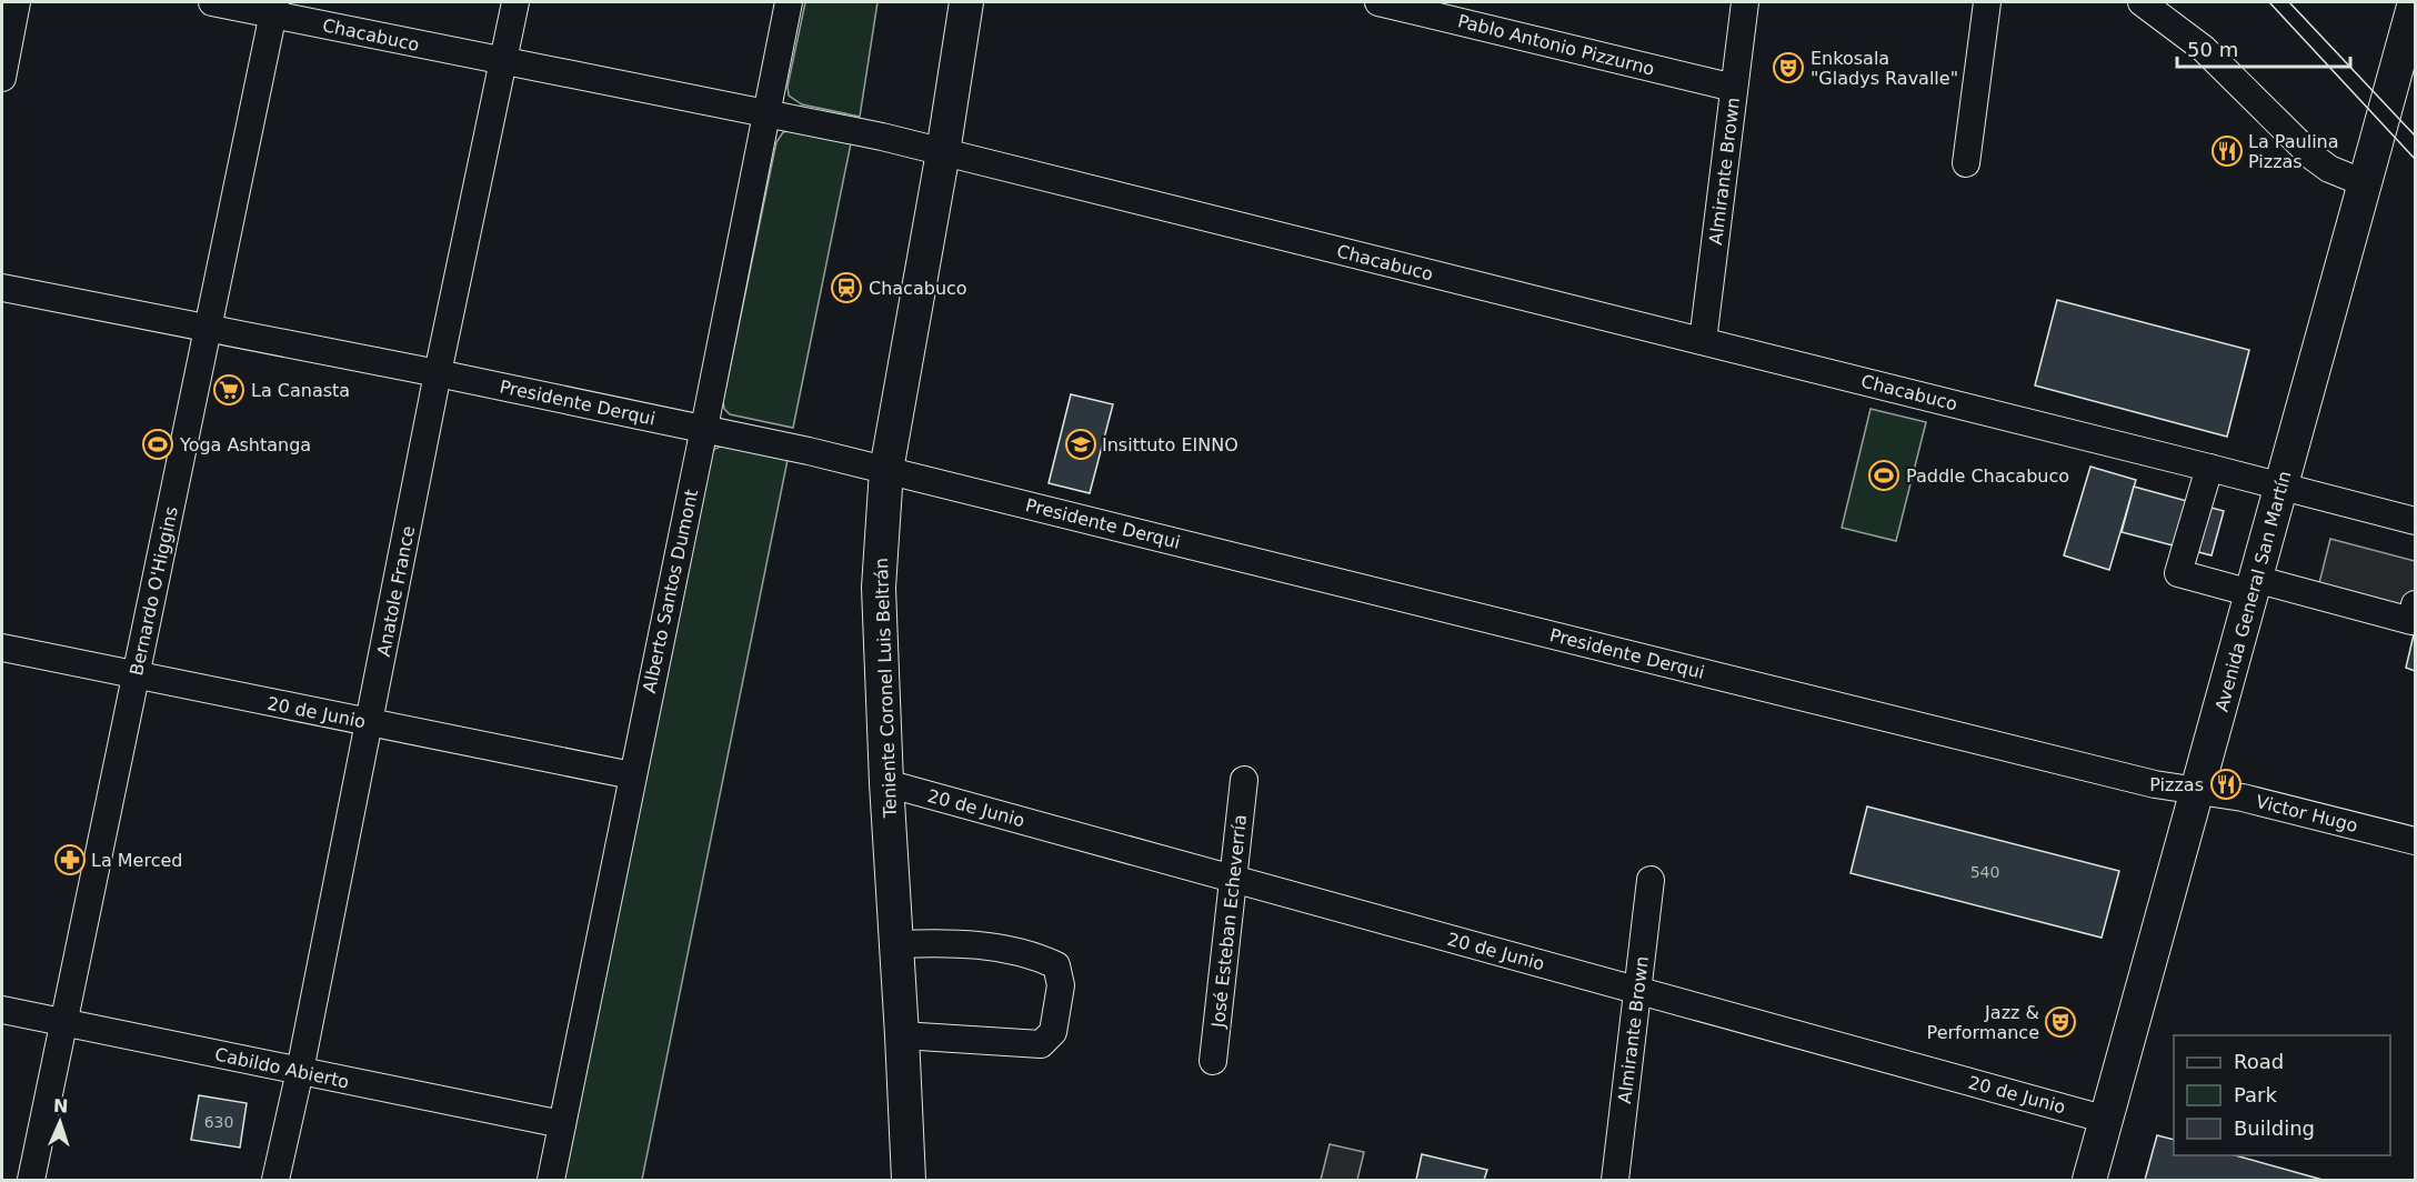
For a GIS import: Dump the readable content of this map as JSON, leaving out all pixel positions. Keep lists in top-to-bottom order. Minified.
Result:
{"streets":{"main road":["Avenida General San Martín","Teniente Coronel Luis Beltrán"],"street":["Chacabuco","Pablo Antonio Pizzurno","Almirante Brown","Presidente Derqui","Bernardo O'Higgins","Anatole France","Alberto Santos Dumont","20 de Junio","Victor Hugo","José Esteban Echeverría","Cabildo Abierto"]},"crossings":[["Chacabuco","Almirante Brown"],["Chacabuco","Bernardo O'Higgins"],["Chacabuco","Anatole France"],["Chacabuco","Alberto Santos Dumont"],["Chacabuco","Avenida General San Martín"],["Chacabuco","Teniente Coronel Luis Beltrán"],["Pablo Antonio Pizzurno","Almirante Brown"],["Almirante Brown","20 de Junio"],["Presidente Derqui","Bernardo O'Higgins"],["Presidente Derqui","Anatole France"],["Presidente Derqui","Alberto Santos Dumont"],["Presidente Derqui","Avenida General San Martín"],["Presidente Derqui","Teniente Coronel Luis Beltrán"],["Presidente Derqui","Victor Hugo"],["Bernardo O'Higgins","20 de Junio"],["Bernardo O'Higgins","Cabildo Abierto"],["Anatole France","20 de Junio"],["Anatole France","Cabildo Abierto"],["Alberto Santos Dumont","20 de Junio"],["Alberto Santos Dumont","Cabildo Abierto"],["Avenida General San Martín","20 de Junio"],["Avenida General San Martín","Victor Hugo"],["Teniente Coronel Luis Beltrán","20 de Junio"],["20 de Junio","José Esteban Echeverría"]],"places":{"theatre":["Enkosala \"Gladys Ravalle\"","Jazz & Performance"],"restaurant":["La Paulina Pizzas","Pizzas"],"station":["Chacabuco"],"supermarket":["La Canasta"],"sports":["Yoga Ashtanga","Paddle Chacabuco"],"school or university":["Insittuto EINNO"],"pharmacy":["La Merced"]},"house_numbers":["540","630"],"legend":["Road","Park","Building"],"scale_bar":"50 m","north":"top"}
